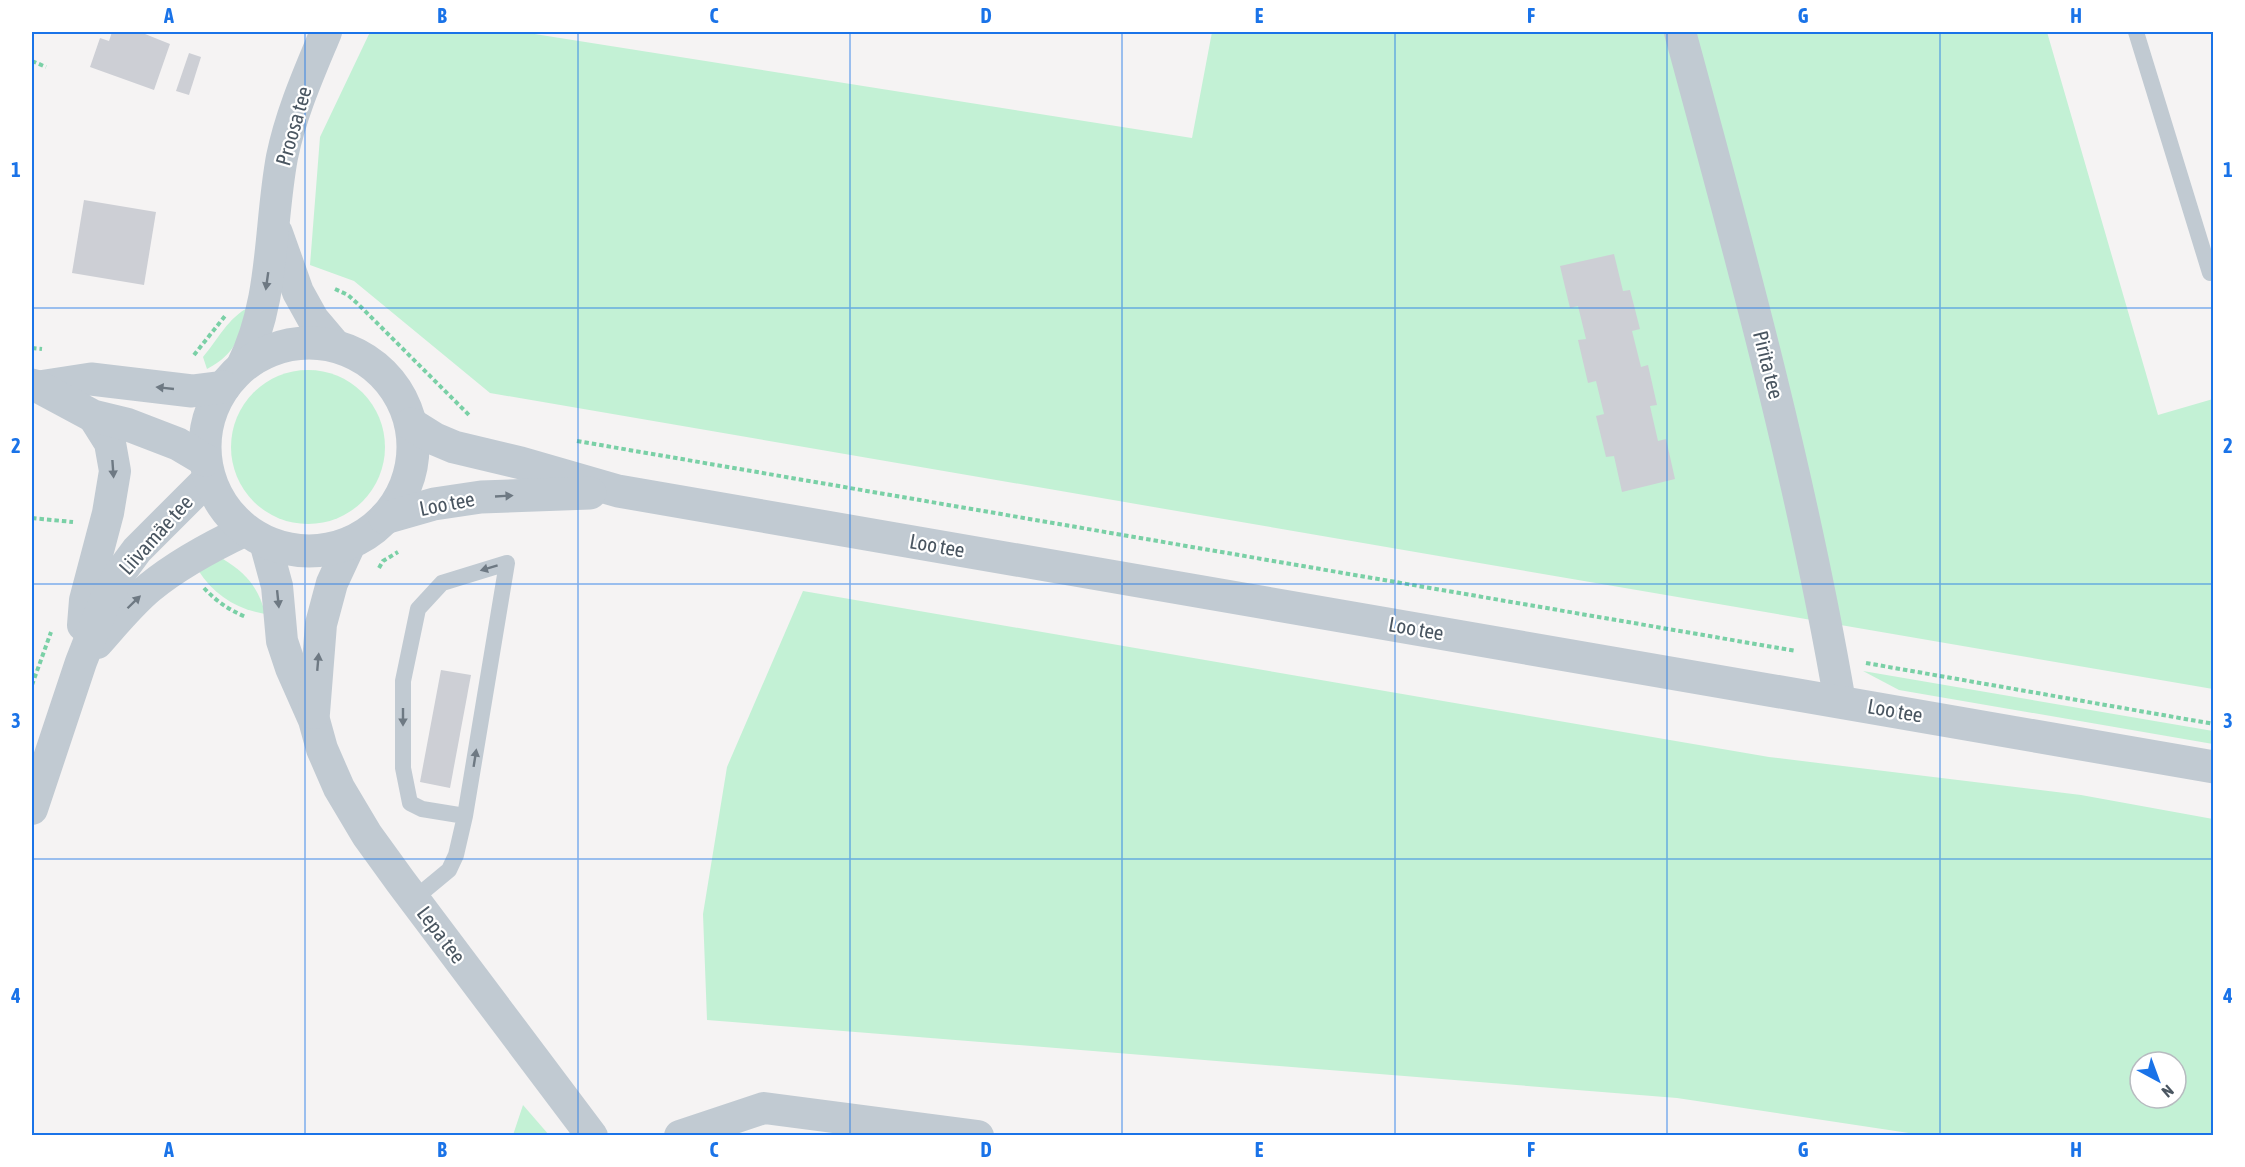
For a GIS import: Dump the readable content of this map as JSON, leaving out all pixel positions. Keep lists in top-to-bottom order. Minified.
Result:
{"streets":{"street":["Proosa tee","Pirita tee","Loo tee","Liivamäe tee","Lepa tee"]},"crossings":[["Proosa tee","Loo tee"],["Proosa tee","Liivamäe tee"],["Proosa tee","Lepa tee"],["Pirita tee","Loo tee"],["Loo tee","Liivamäe tee"],["Loo tee","Lepa tee"],["Liivamäe tee","Lepa tee"]],"north":"bottom right","grid":{"columns":["A","B","C","D","E","F","G","H"],"rows":["1","2","3","4"]}}
